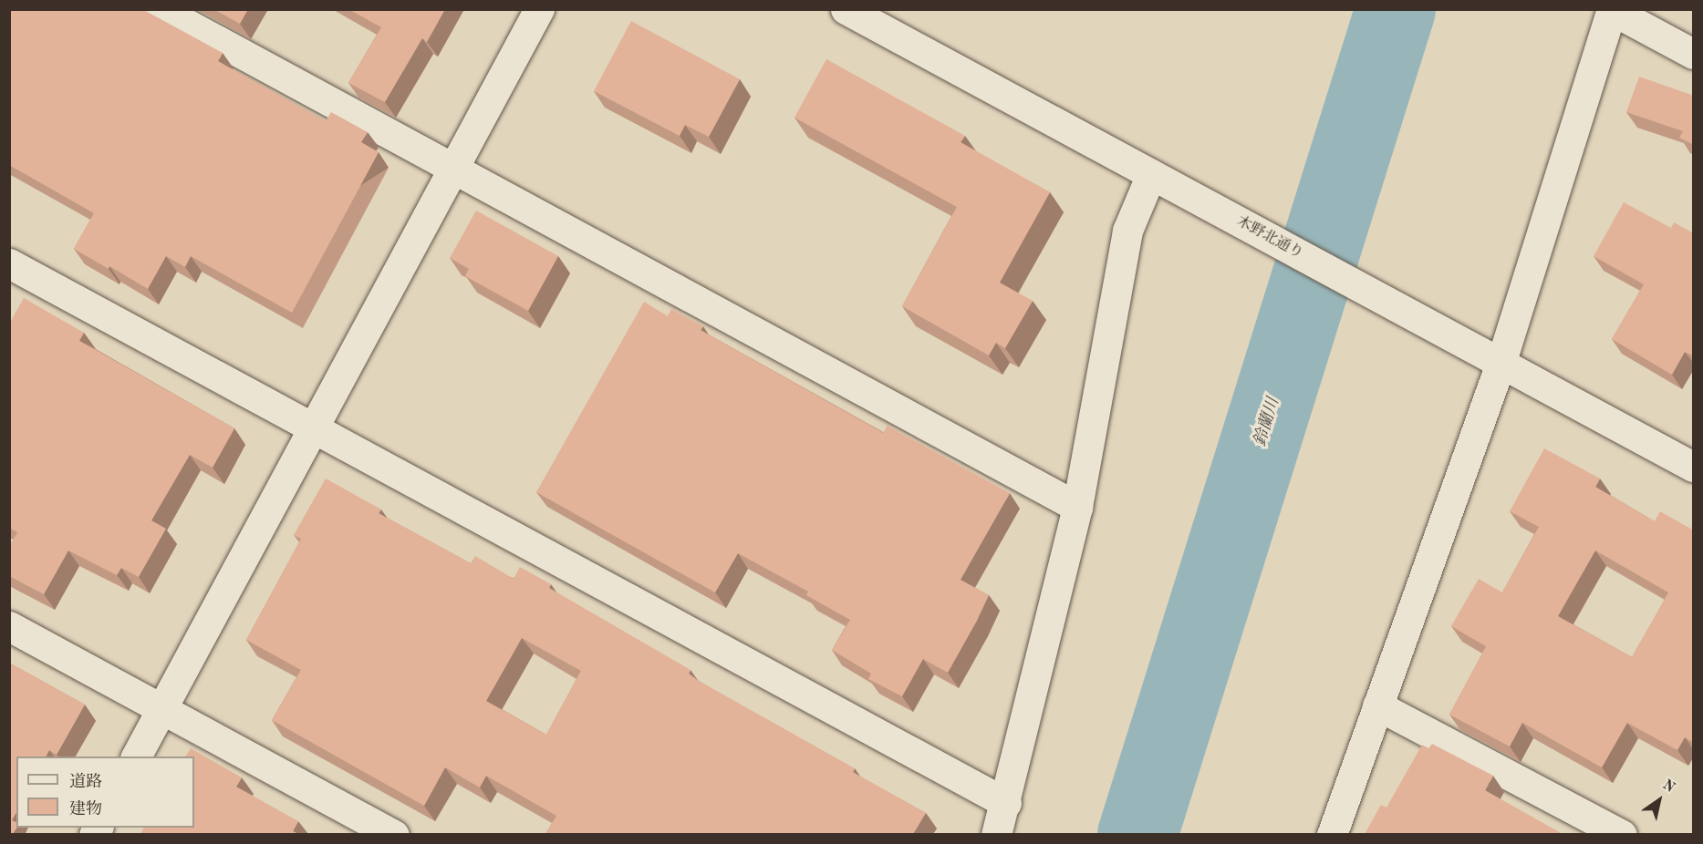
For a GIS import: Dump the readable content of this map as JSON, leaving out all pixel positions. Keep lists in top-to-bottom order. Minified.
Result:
{"streets":{"street":["木野北通り"]},"water":["鈴蘭川"],"legend":["道路","建物"],"north":"top right"}
